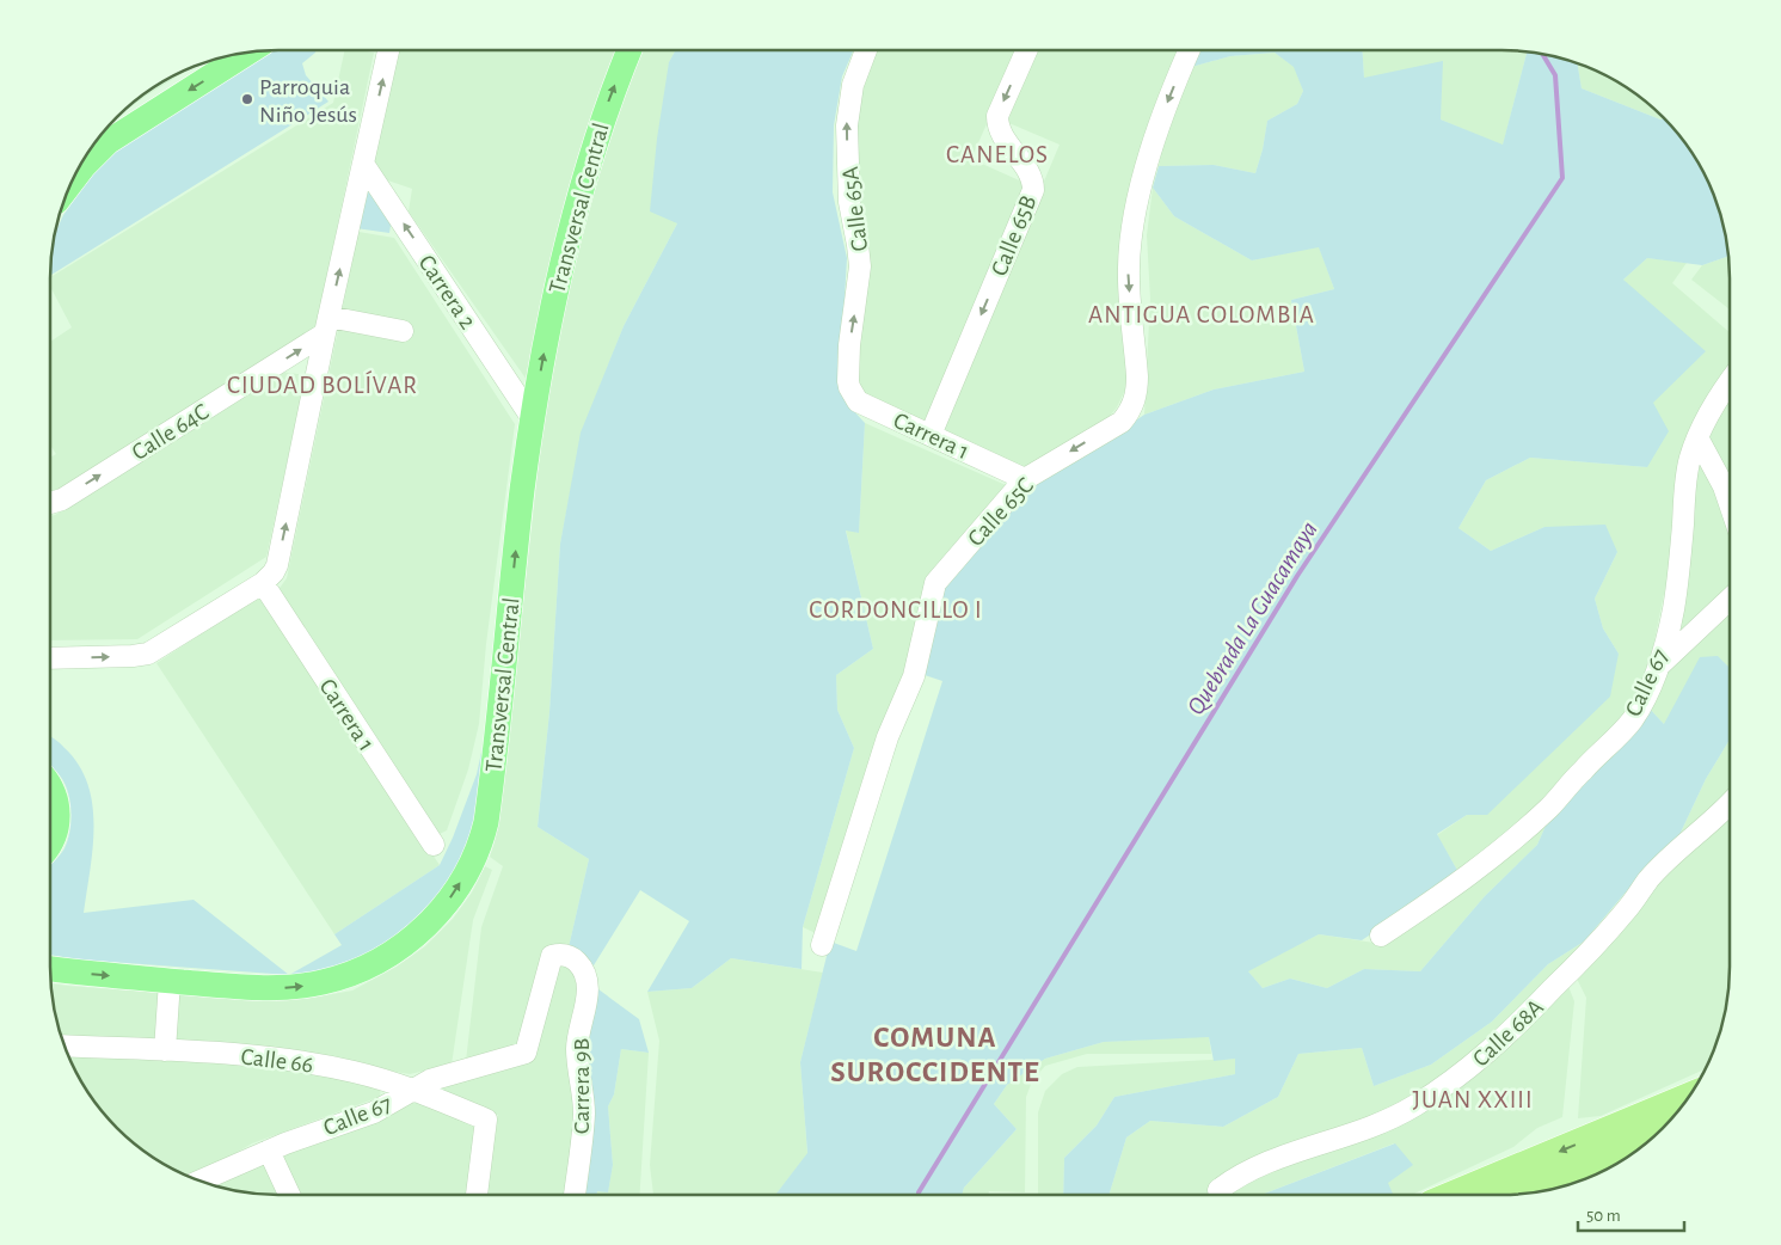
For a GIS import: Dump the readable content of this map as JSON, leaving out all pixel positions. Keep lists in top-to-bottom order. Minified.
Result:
{"streets":{"main road":["Transversal Central"],"street":["Calle 65A","Calle 65B","Carrera 2","Calle 64C","Carrera 1","Calle 65C","Calle 67","Calle 68A","Calle 66","Carrera 9B"]},"crossings":[["Transversal Central","Carrera 2"],["Calle 65A","Carrera 1"],["Calle 65B","Carrera 1"],["Carrera 1","Calle 65C"],["Calle 67","Calle 66"],["Calle 67","Carrera 9B"]],"one_way":["Transversal Central","Calle 65A","Calle 65B","Carrera 2","Calle 65C"],"districts":["CANELOS","ANTIGUA COLOMBIA","CIUDAD BOLÍVAR","CORDONCILLO I","COMUNA SUROCCIDENTE","JUAN XXIII"],"water":["Quebrada La Guacamaya"],"places":["Parroquia Niño Jesús"],"scale_bar":"50 m"}
